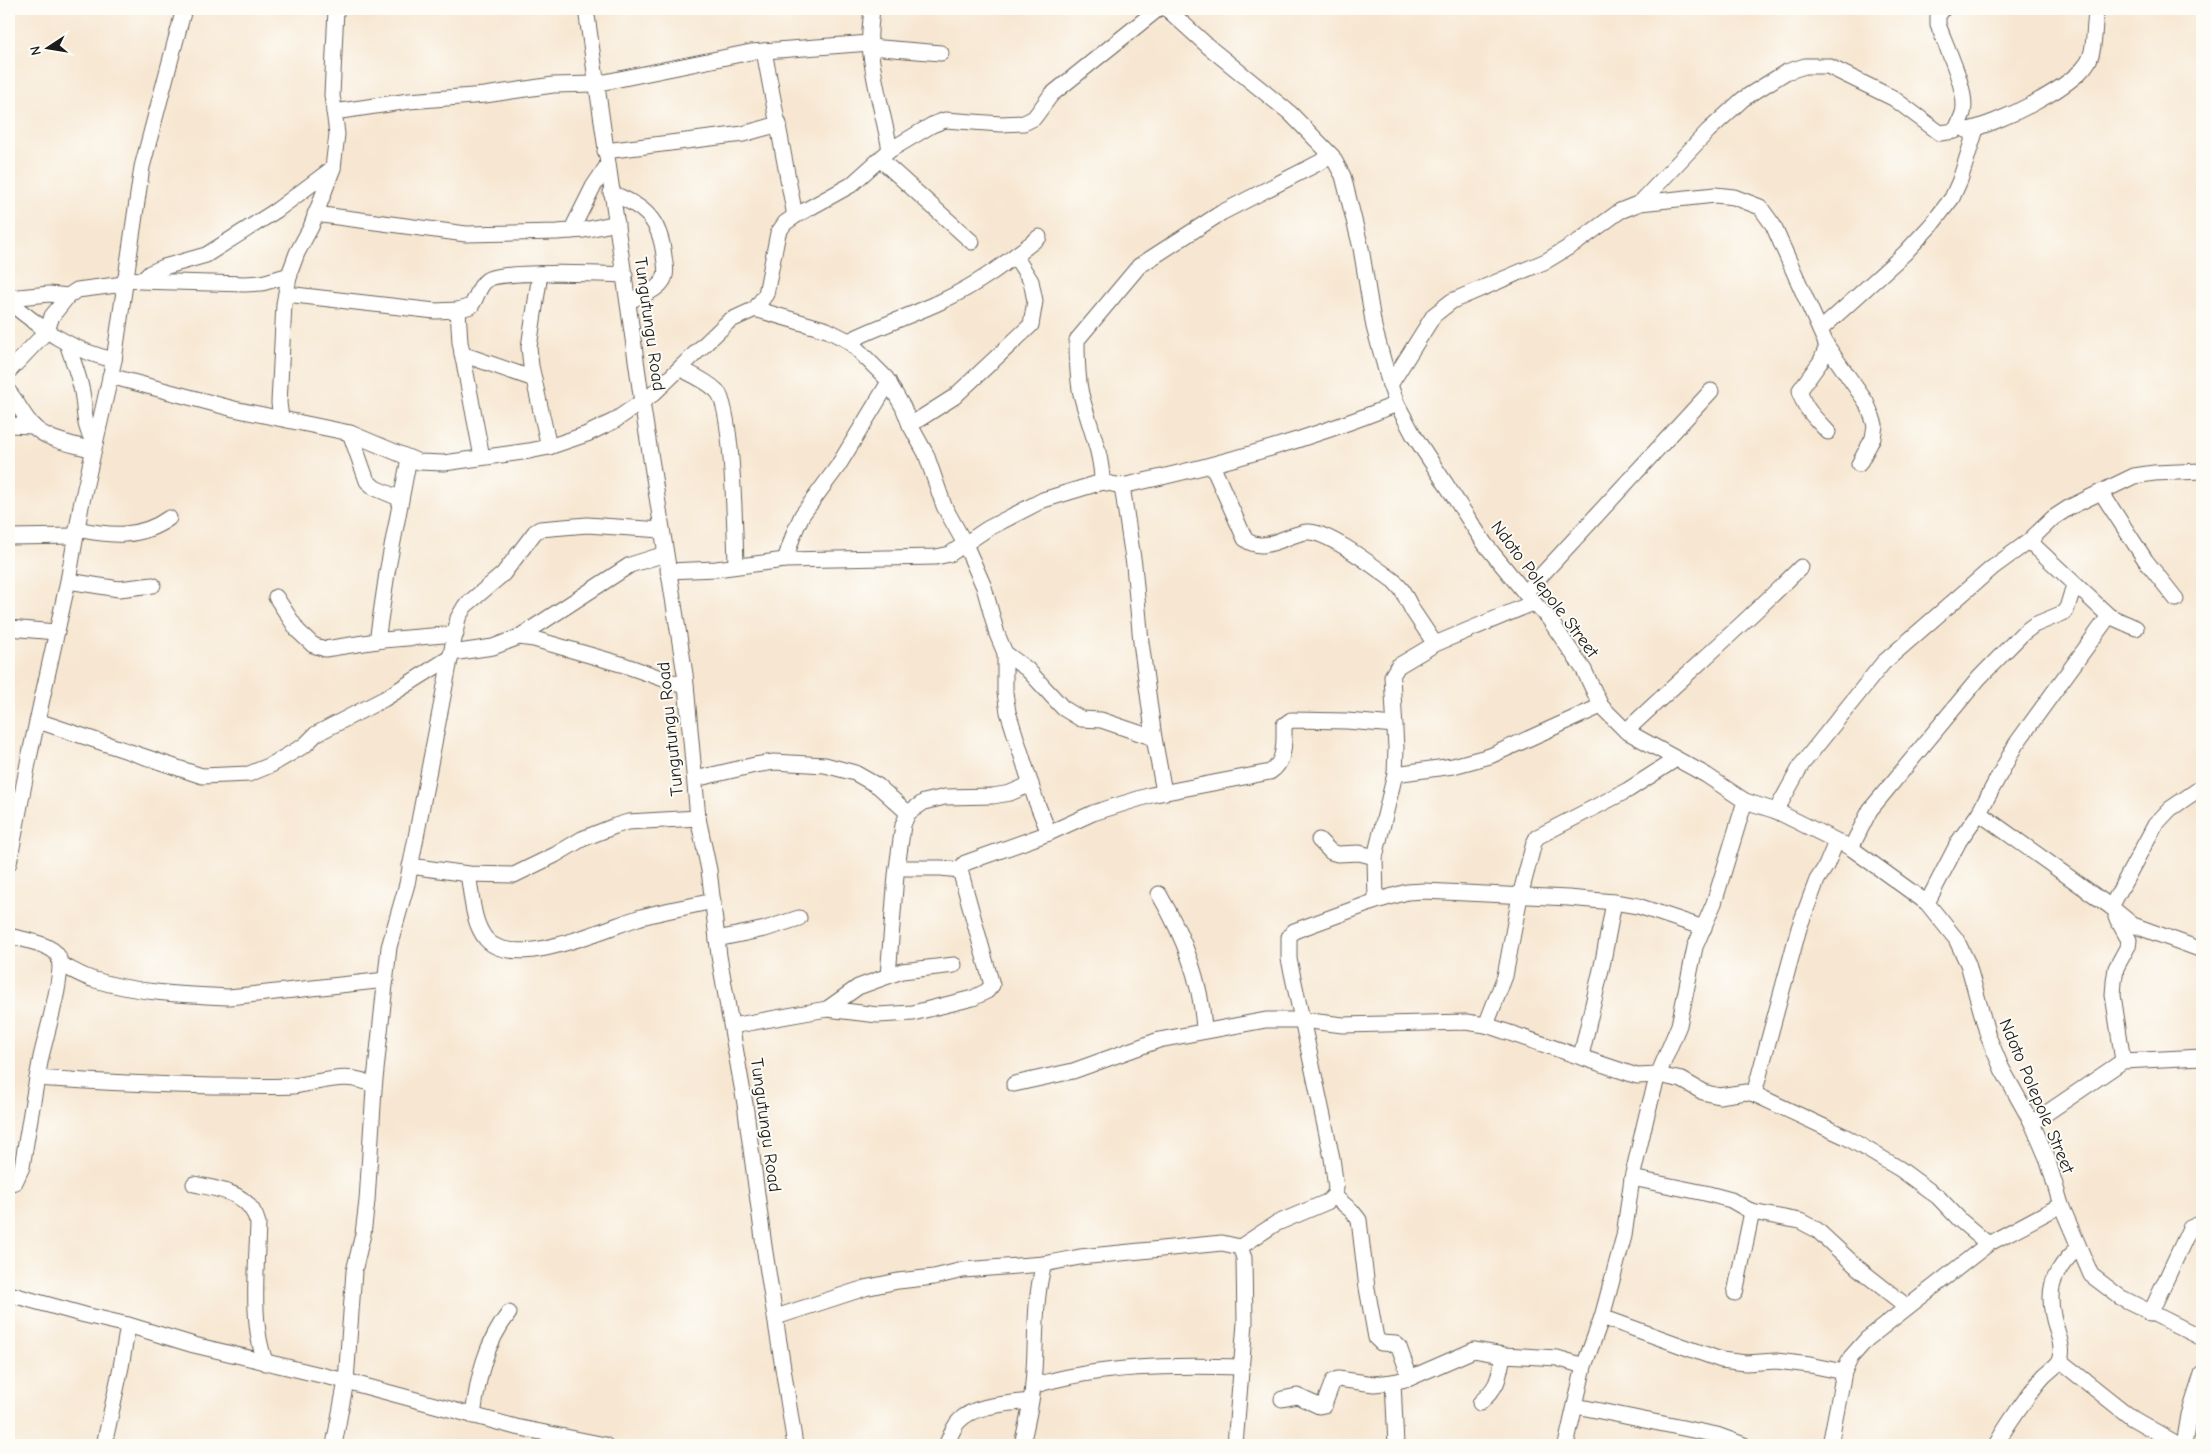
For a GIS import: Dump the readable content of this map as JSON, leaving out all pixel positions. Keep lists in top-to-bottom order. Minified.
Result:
{"streets":{"street":["Tungutungu Road","Ndoto Polepole Street"]},"north":"left"}
